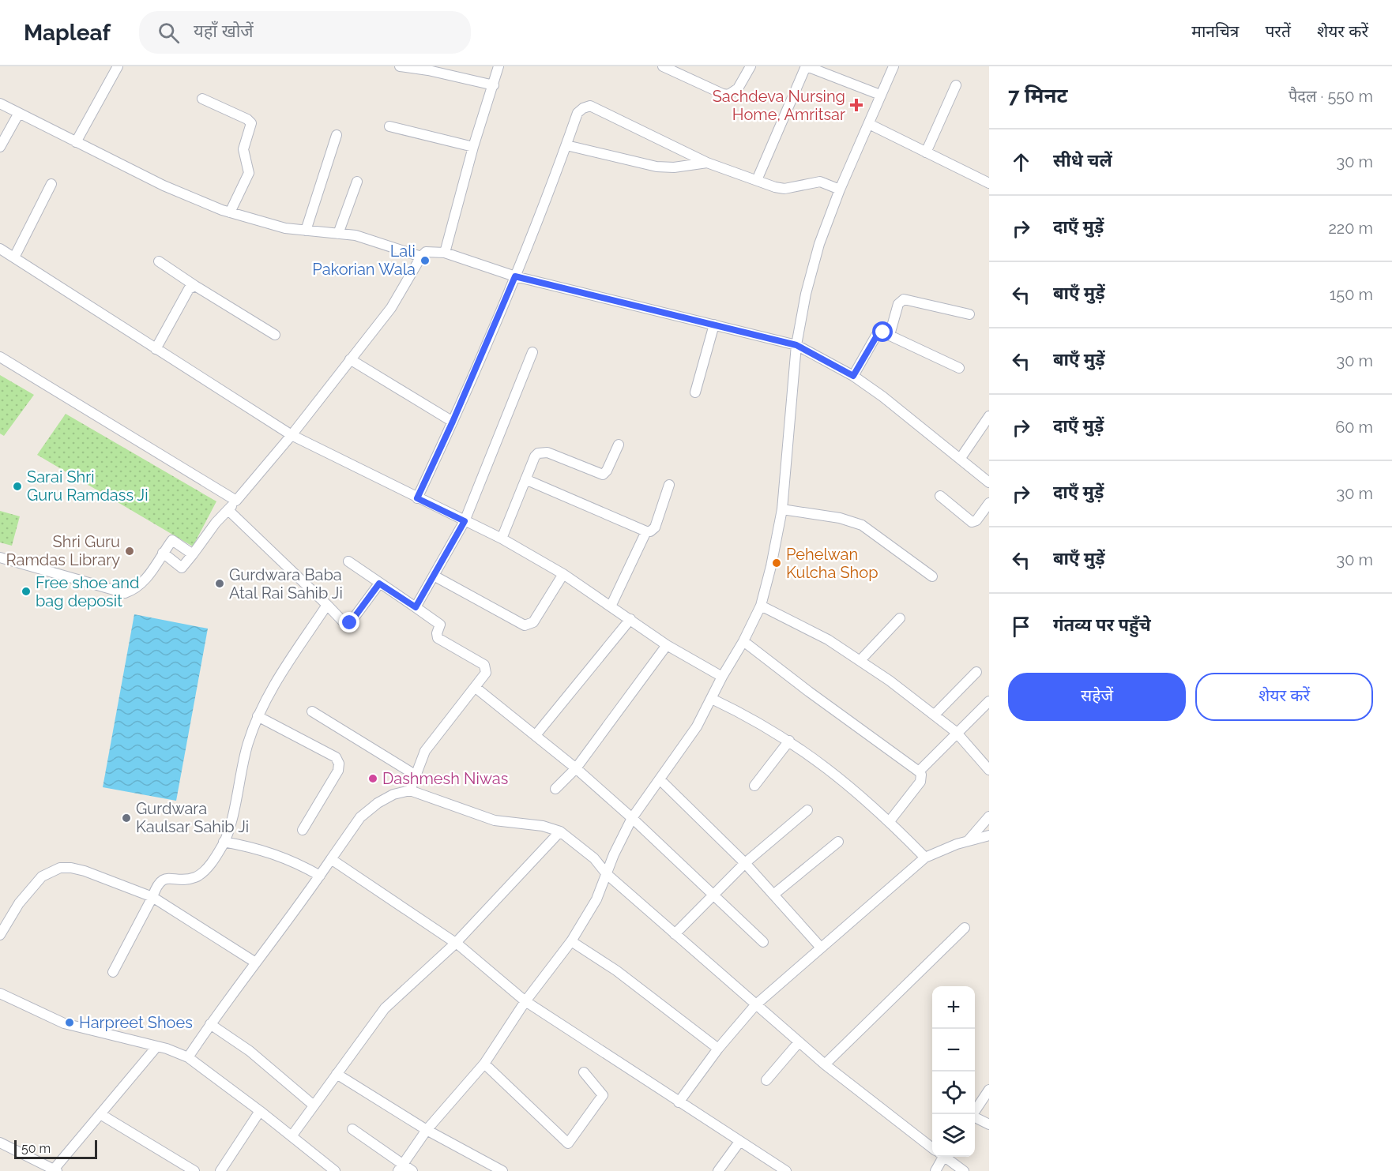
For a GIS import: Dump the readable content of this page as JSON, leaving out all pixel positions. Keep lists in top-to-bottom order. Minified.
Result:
{"places":{"health":["Sachdeva Nursing Home, Amritsar"],"other":["Lali Pakorian Wala","Sarai Shri Guru Ramdass Ji","Shri Guru Ramdas Library","Pehelwan Kulcha Shop","Gurdwara Baba Atal Rai Sahib Ji","Free shoe and bag deposit","Dashmesh Niwas","Gurdwara Kaulsar Sahib Ji","Harpreet Shoes"]},"scale_bar":"50 m","page":{"header":"Mapleaf","search":"यहाँ खोजें","nav":["मानचित्र","परतें","शेयर करें"],"heading":["7 मिनट","पैदल · 550 m"],"list":[["सीधे चलें","30 m"],["दाएँ मुड़ें","220 m"],["बाएँ मुड़ें","150 m"],["बाएँ मुड़ें","30 m"],["दाएँ मुड़ें","60 m"],["दाएँ मुड़ें","30 m"],["बाएँ मुड़ें","30 m"],"गंतव्य पर पहुँचे"],"buttons":["सहेजें","शेयर करें"],"map_buttons":["+","−"],"scale":"50 m"}}
